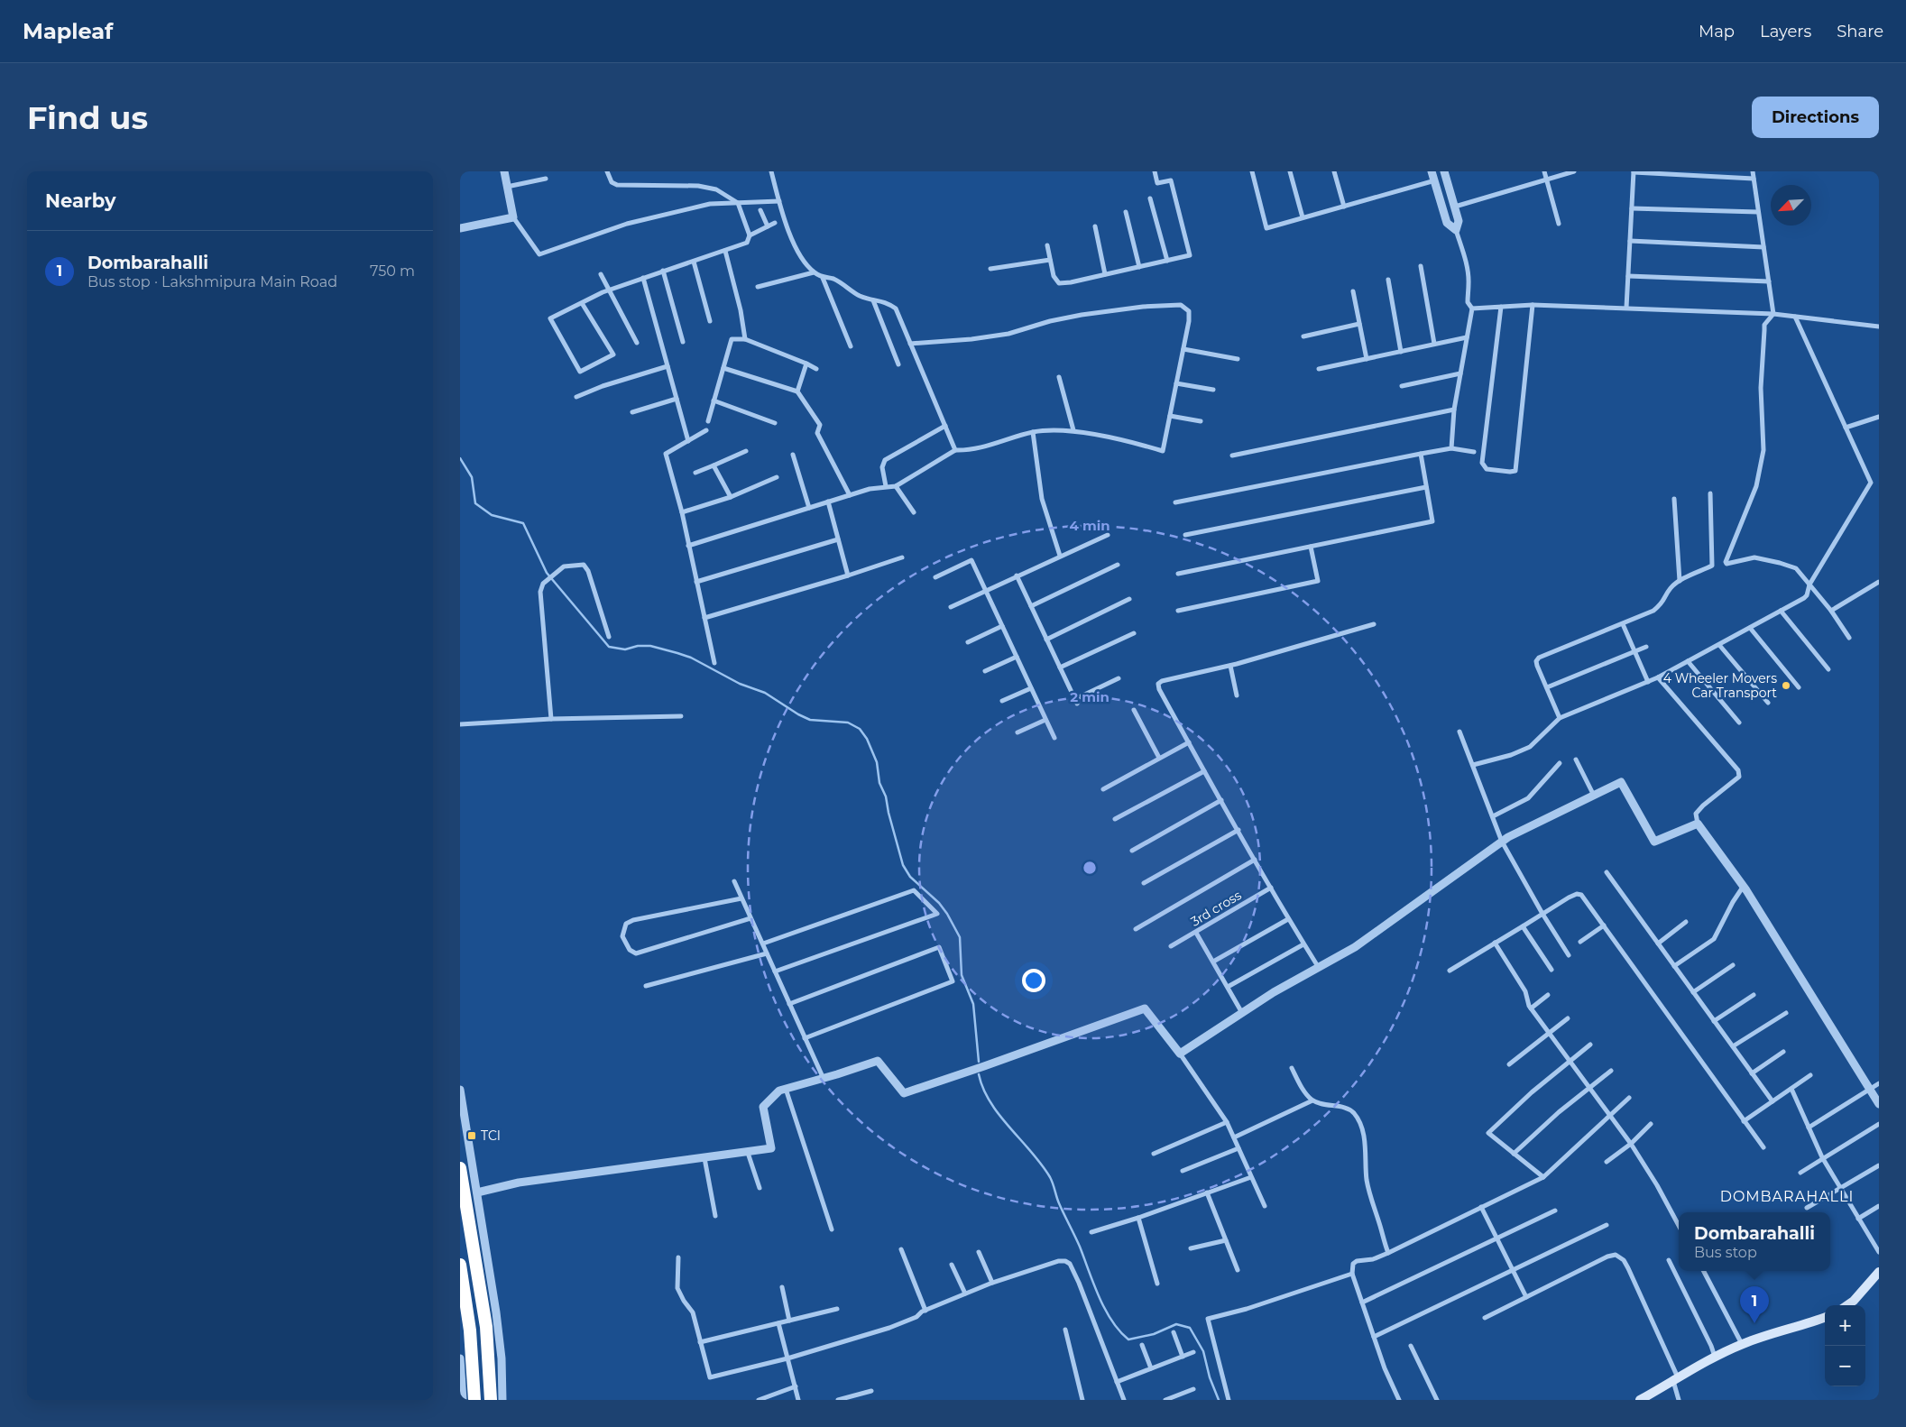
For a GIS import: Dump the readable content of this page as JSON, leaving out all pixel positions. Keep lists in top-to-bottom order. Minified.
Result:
{"streets":{"street":["3rd cross"]},"districts":["DOMBARAHALLI"],"places":{"other":["4 Wheeler Movers Car Transport"],"transit":["TCI"]},"north":"bottom left","page":{"header":"Mapleaf","nav":["Map","Layers","Share"],"buttons":"Directions","title":"Find us","heading":"Nearby","list":[{"mark":"1","name":"Dombarahalli","note":"Bus stop · Lakshmipura Main Road","value":"750 m"}],"popup":["Dombarahalli","Bus stop"],"pins":"1","map_buttons":["+","−"]},"rings":["4 min","2 min"]}
